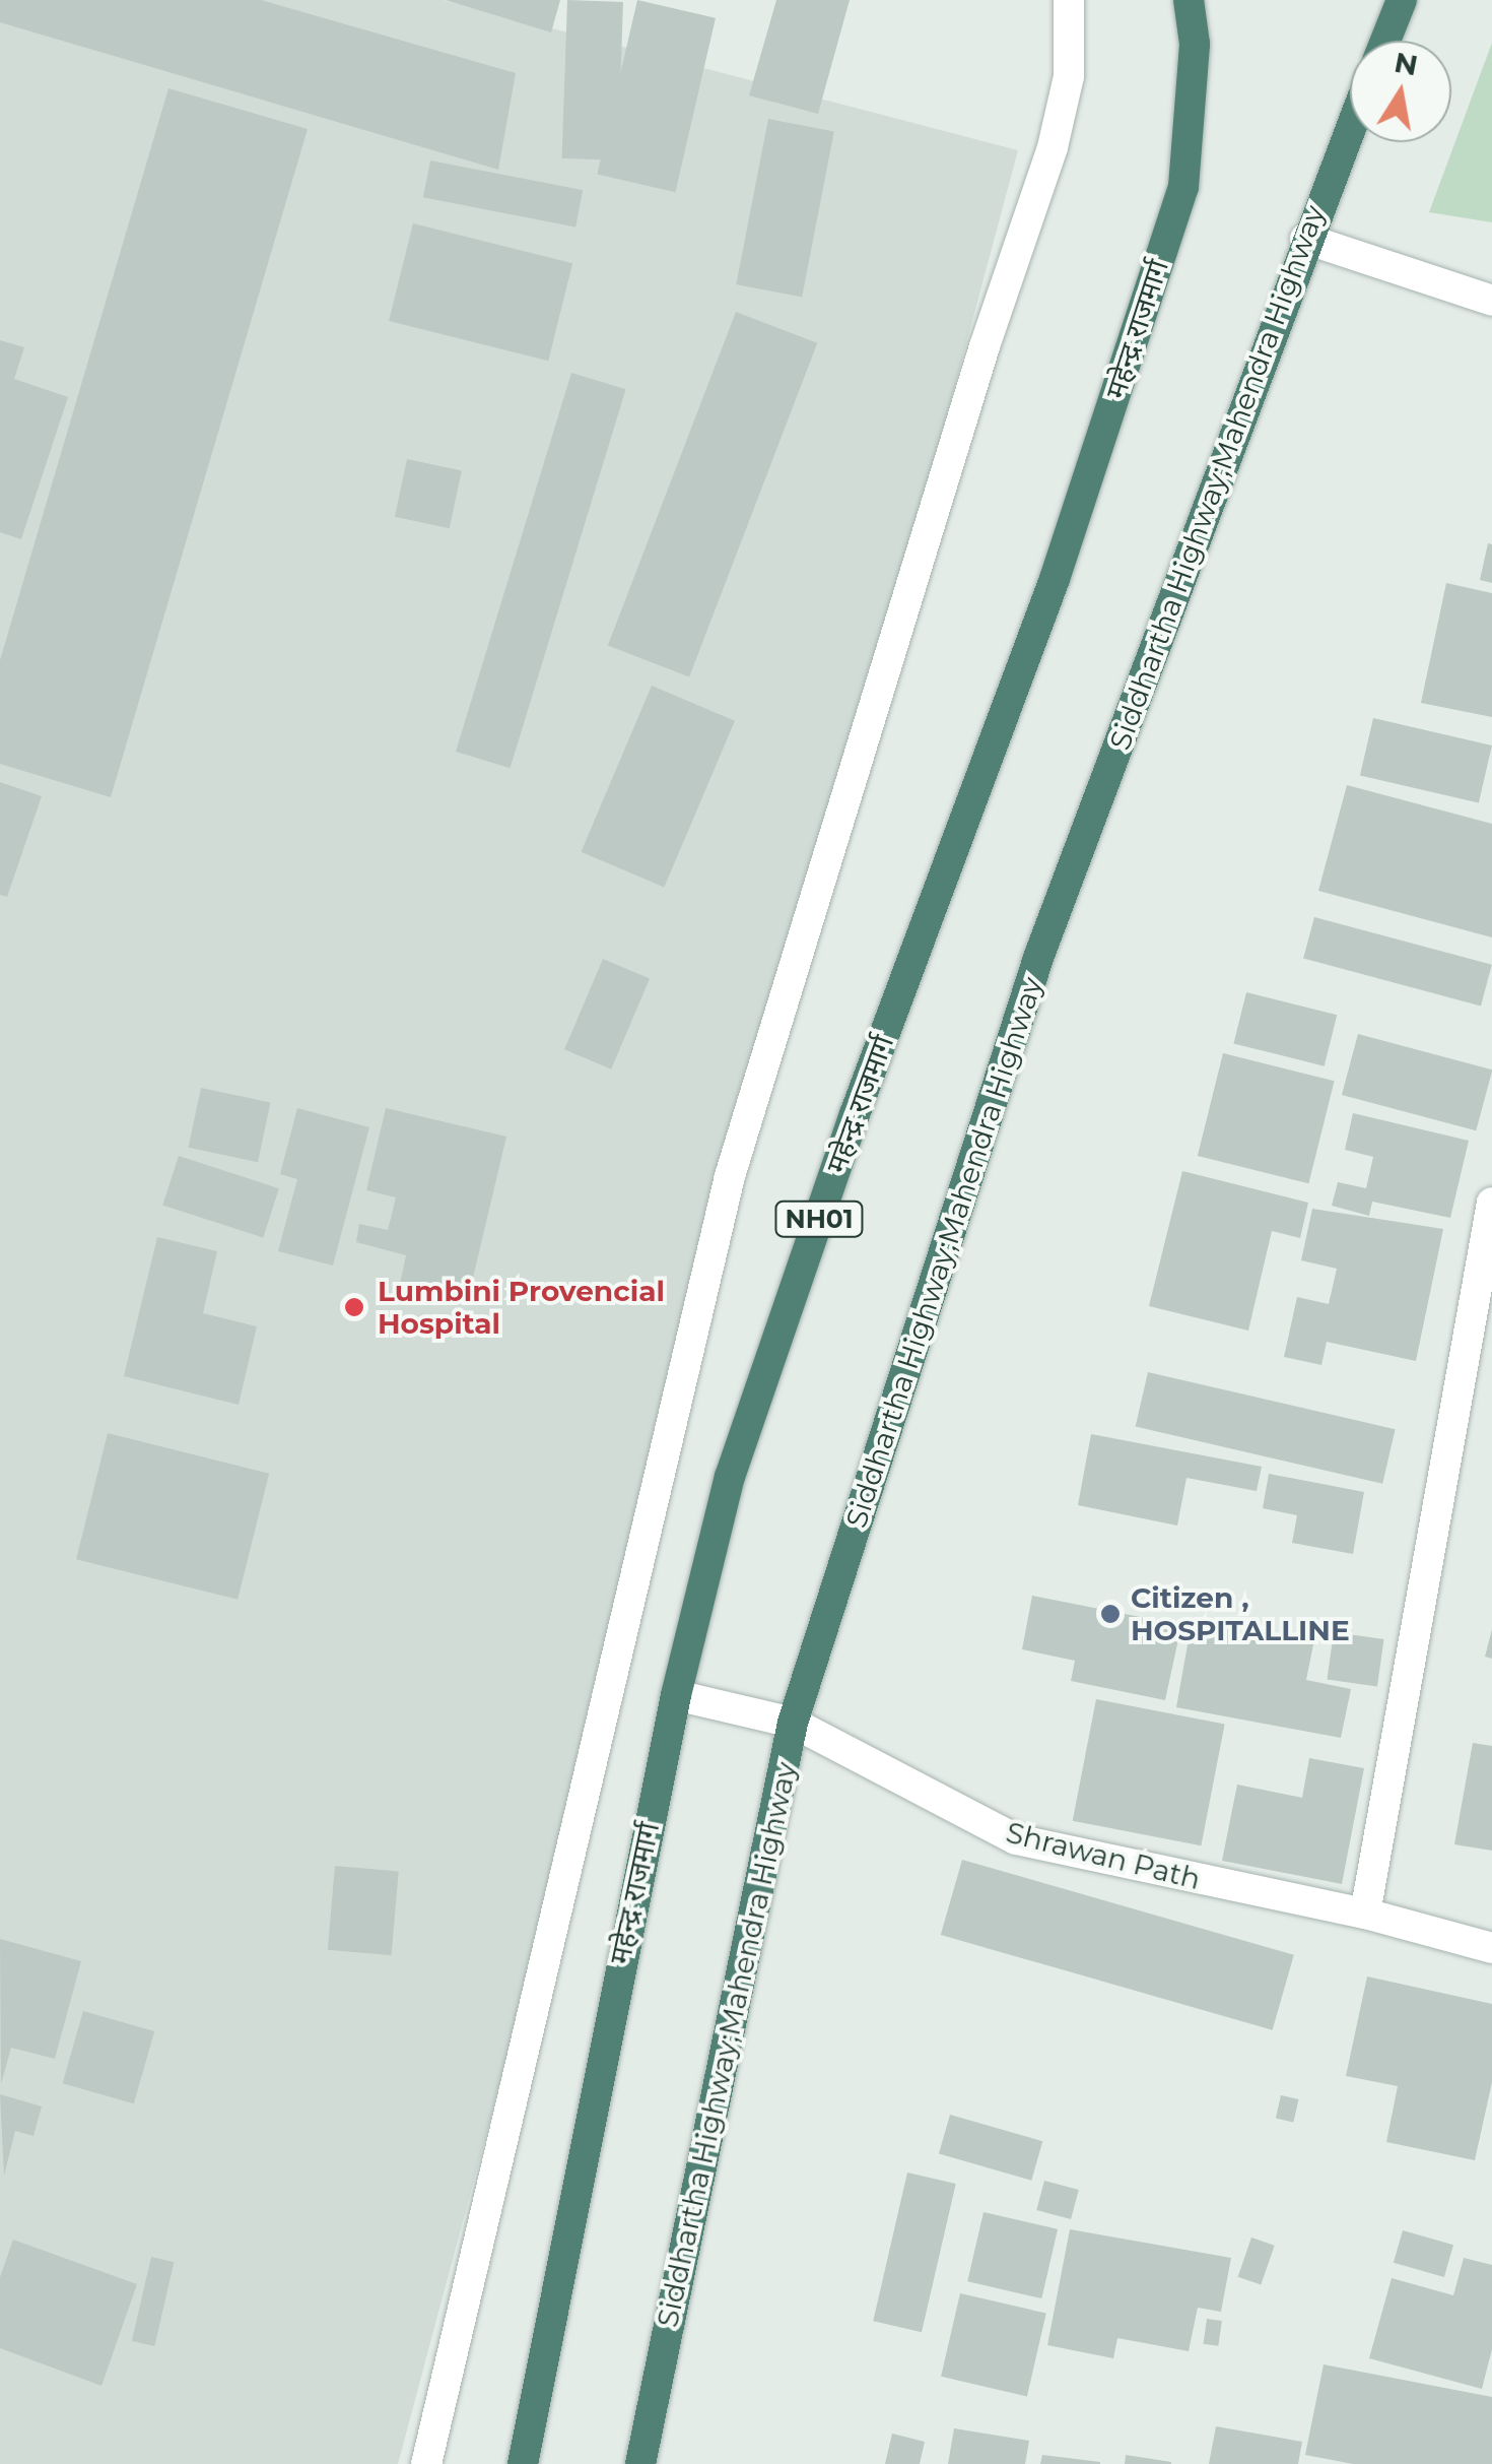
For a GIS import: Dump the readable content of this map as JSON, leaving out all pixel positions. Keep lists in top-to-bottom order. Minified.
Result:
{"streets":{"highway":["महेन्द्र राजमार्ग","Siddhartha Highway;Mahendra Highway","NH01"],"street":["Shrawan Path"]},"crossings":[["महेन्द्र राजमार्ग","Shrawan Path"],["Siddhartha Highway;Mahendra Highway","Shrawan Path"]],"places":["Lumbini Provencial Hospital","Citizen , HOSPITALLINE"],"north":"top"}
